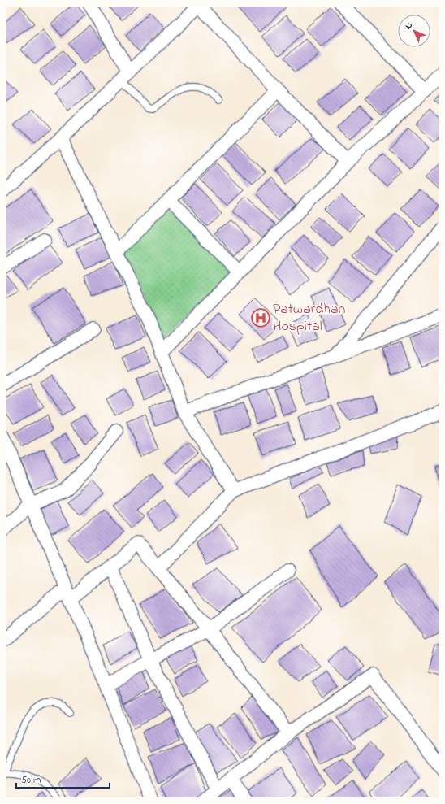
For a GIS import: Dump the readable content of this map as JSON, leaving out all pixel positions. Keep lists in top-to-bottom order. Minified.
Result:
{"places":{"hospital":["Patwardhan Hospital"]},"scale_bar":"50 m","north":"top left"}
